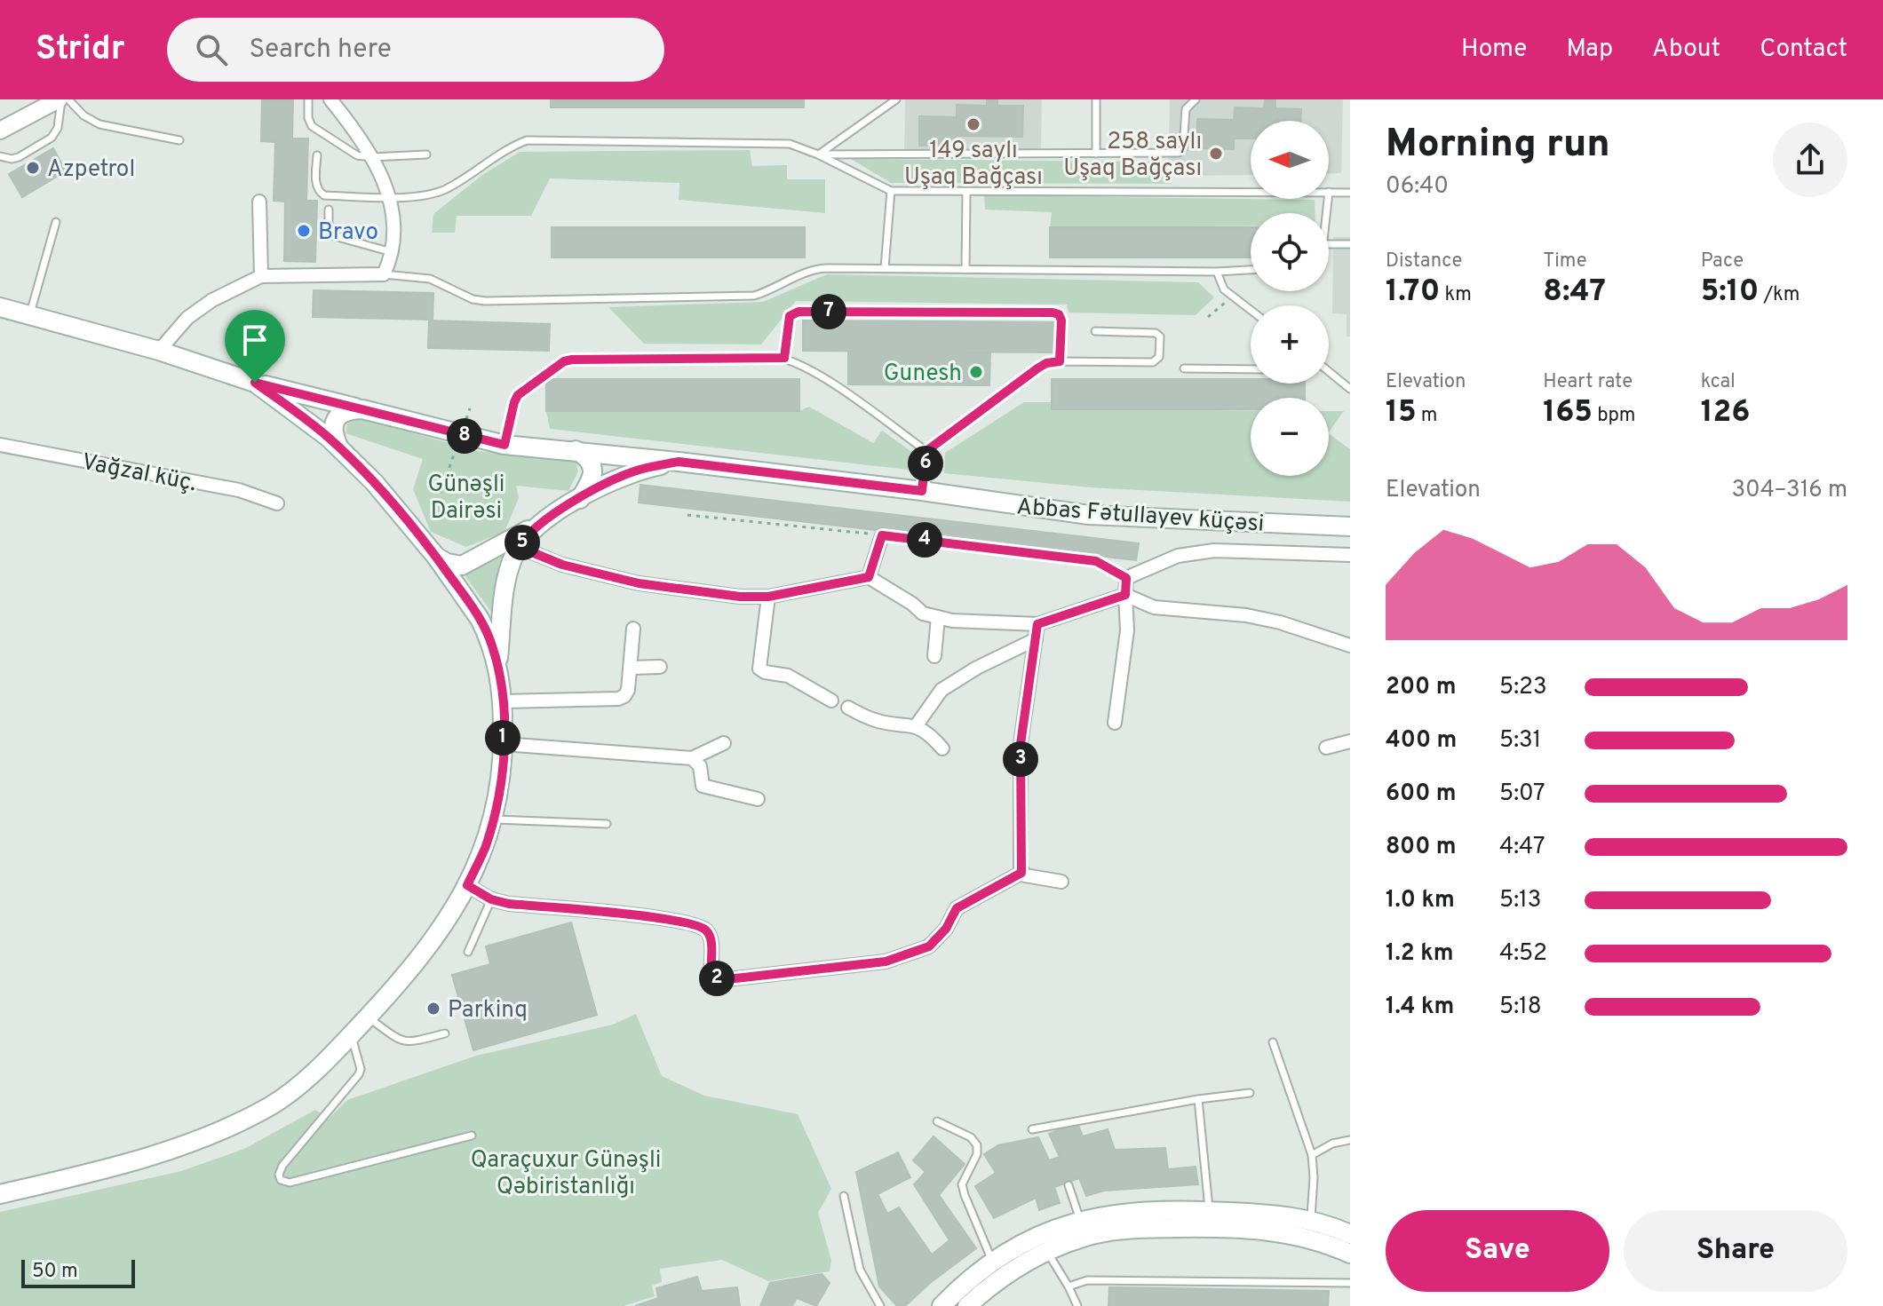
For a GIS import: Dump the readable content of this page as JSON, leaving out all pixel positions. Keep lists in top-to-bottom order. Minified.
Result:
{"streets":{"main road":["Abbas Fətullayev küçəsi"],"street":["Vağzal küç."]},"parks":["Günəşli Dairəsi","Qaraçuxur Günəşli Qəbiristanlığı"],"places":["149 saylı Uşaq Bağçası","258 saylı Uşaq Bağçası","Azpetrol","Bravo","Gunesh","Parkinq"],"scale_bar":"50 m","north":"left","page":{"header":"Stridr","search":"Search here","nav":["Home","Map","About","Contact"],"heading":["Morning run","06:40"],"map_buttons":["+","−"],"stats":[["Distance","1.70 km"],["Time","8:47"],["Pace","5:10 /km"],["Elevation","15 m"],["Heart rate","165 bpm"],["kcal","126"]],"pins":["7","8","6","4","5","1","3","2"],"chart":["Elevation","304–316 m"],"list":[{"name":"200 m","note":"5:23"},{"name":"400 m","note":"5:31"},{"name":"600 m","note":"5:07"},{"name":"800 m","note":"4:47"},{"name":"1.0 km","note":"5:13"},{"name":"1.2 km","note":"4:52"},{"name":"1.4 km","note":"5:18"}],"buttons":["Save","Share"],"scale":"50 m"}}
